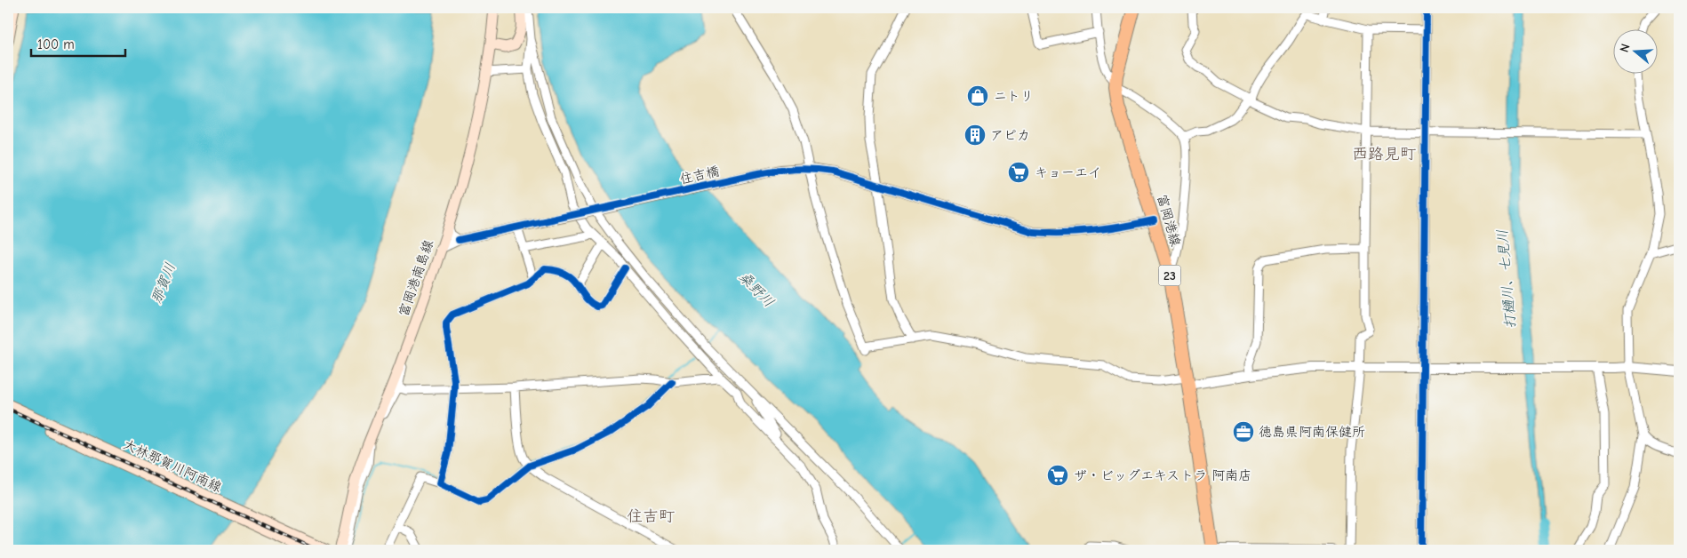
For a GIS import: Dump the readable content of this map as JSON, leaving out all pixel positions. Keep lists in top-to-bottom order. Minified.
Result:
{"streets":{"main road":["富岡港線","23","富岡港南島線","大林那賀川阿南線"],"street":["住吉橋"]},"crossings":[["住吉橋","富岡港線"],["住吉橋","富岡港南島線"]],"districts":["西路見町","住吉町"],"water":["打樋川、七見川","那賀川","桑野川"],"places":{"shop":["ニトリ"],"building":["アピカ"],"supermarket":["キョーエイ","ザ・ビッグエキストラ 阿南店"],"office":["徳島県阿南保健所"]},"scale_bar":"100 m","north":"left"}
